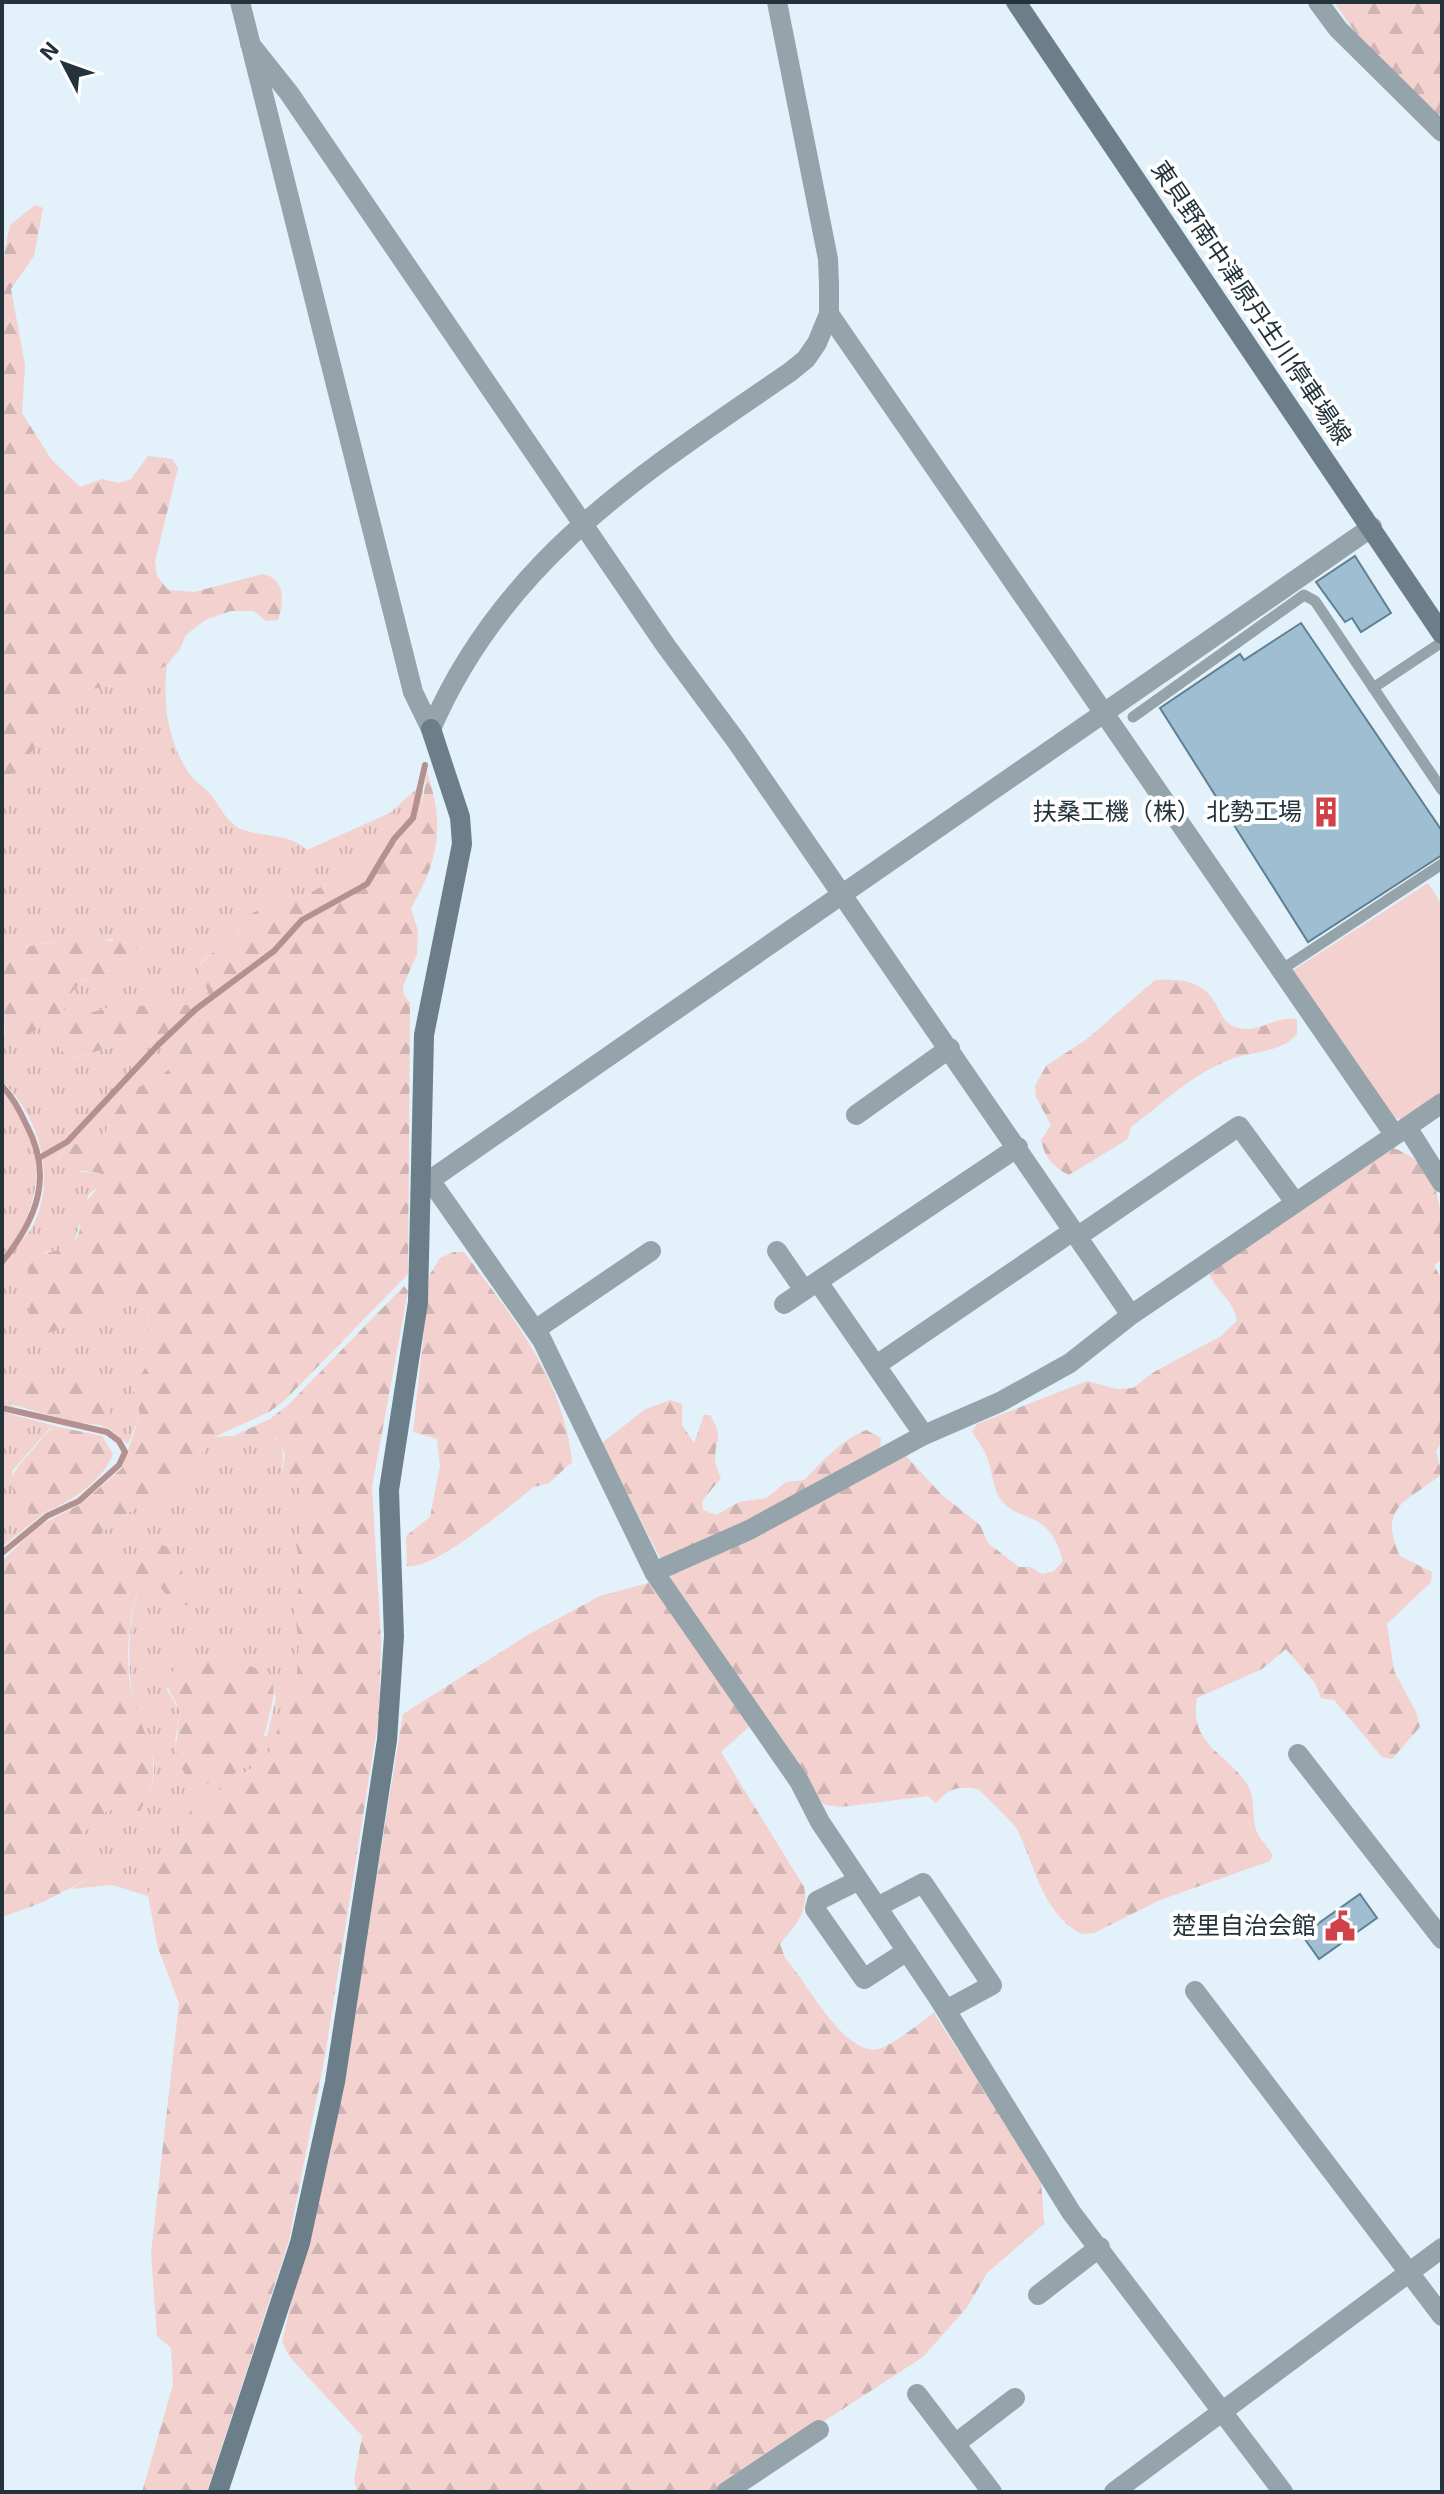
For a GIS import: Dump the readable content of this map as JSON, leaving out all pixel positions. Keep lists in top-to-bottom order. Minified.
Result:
{"streets":{"street":["東貝野南中津原丹生川停車場線"]},"places":{"building":["扶桑工機（株） 北勢工場"],"public building":["楚里自治会館"]},"north":"top left"}
